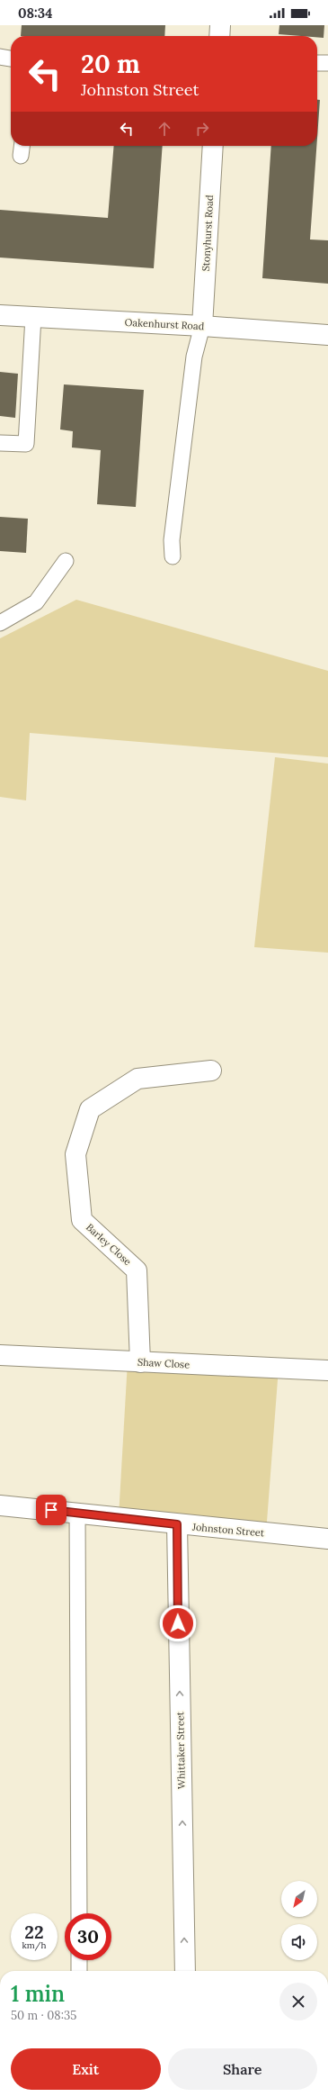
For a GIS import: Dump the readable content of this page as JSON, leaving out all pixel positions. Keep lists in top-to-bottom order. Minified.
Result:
{"streets":{"street":["Stonyhurst Road","Oakenhurst Road","Barley Close","Shaw Close","Johnston Street","Whittaker Street"]},"crossings":[["Stonyhurst Road","Oakenhurst Road"],["Barley Close","Shaw Close"],["Johnston Street","Whittaker Street"]],"one_way":["Whittaker Street"],"north":"bottom left","page":{"status":"08:34","turn":["20 m","Johnston Street"],"speed":"22 km/h","limit":"30","heading":["1 min","50 m · 08:35"],"buttons":["Exit","Share"]}}
